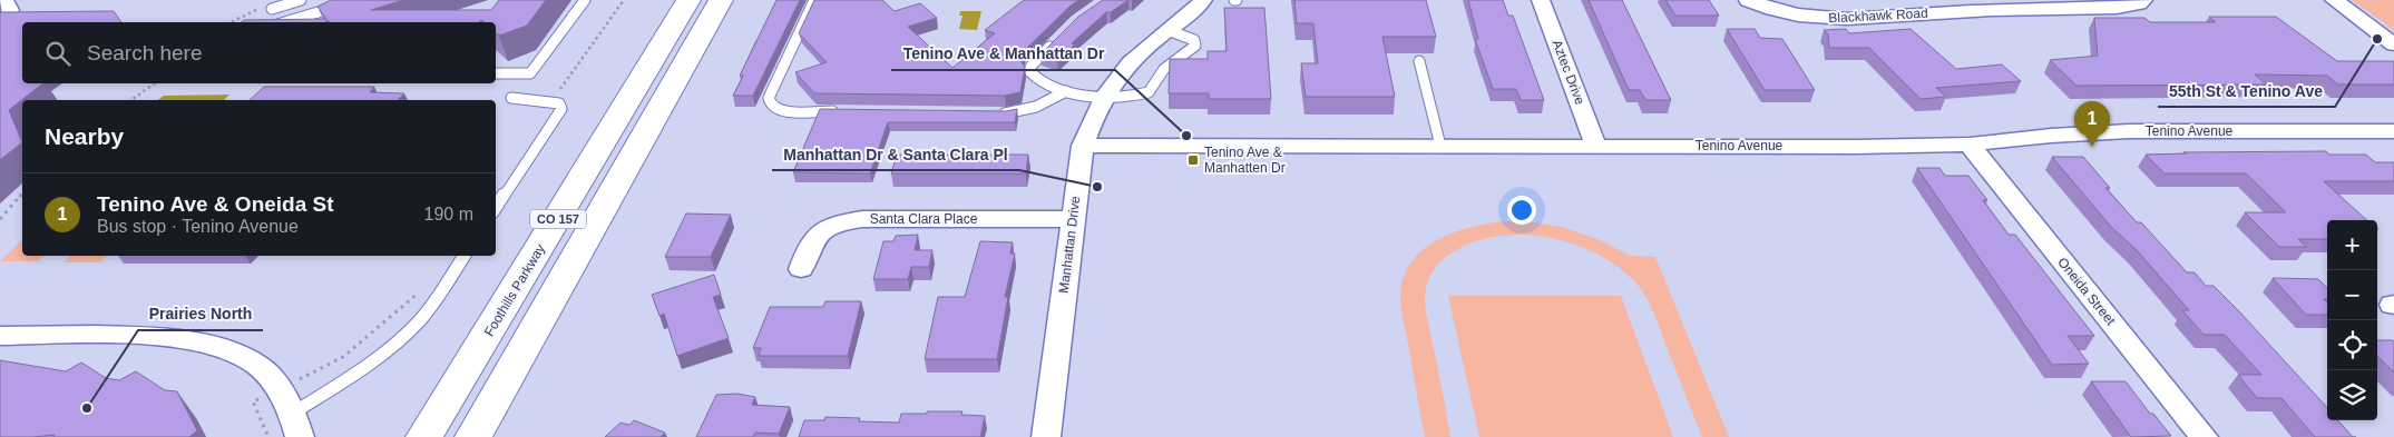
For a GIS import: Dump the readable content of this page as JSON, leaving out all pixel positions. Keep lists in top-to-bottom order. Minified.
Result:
{"streets":{"highway":["CO 157","Foothills Parkway"],"street":["Blackhawk Road","Aztec Drive","Tenino Avenue","Santa Clara Place","Manhattan Drive","Oneida Street"]},"crossings":[["Aztec Drive","Tenino Avenue"],["Tenino Avenue","Manhattan Drive"],["Tenino Avenue","Oneida Street"],["Santa Clara Place","Manhattan Drive"]],"places":{"other":["55th St & Tenino Ave","Tenino Ave & Manhattan Dr","Manhattan Dr & Santa Clara Pl","Prairies North"],"transit":["Tenino Ave & Manhatten Dr"]},"page":{"search":"Search here","heading":"Nearby","pins":"1","list":[{"mark":"1","name":"Tenino Ave & Oneida St","note":"Bus stop · Tenino Avenue","value":"190 m"}],"map_buttons":["+","−"]}}
